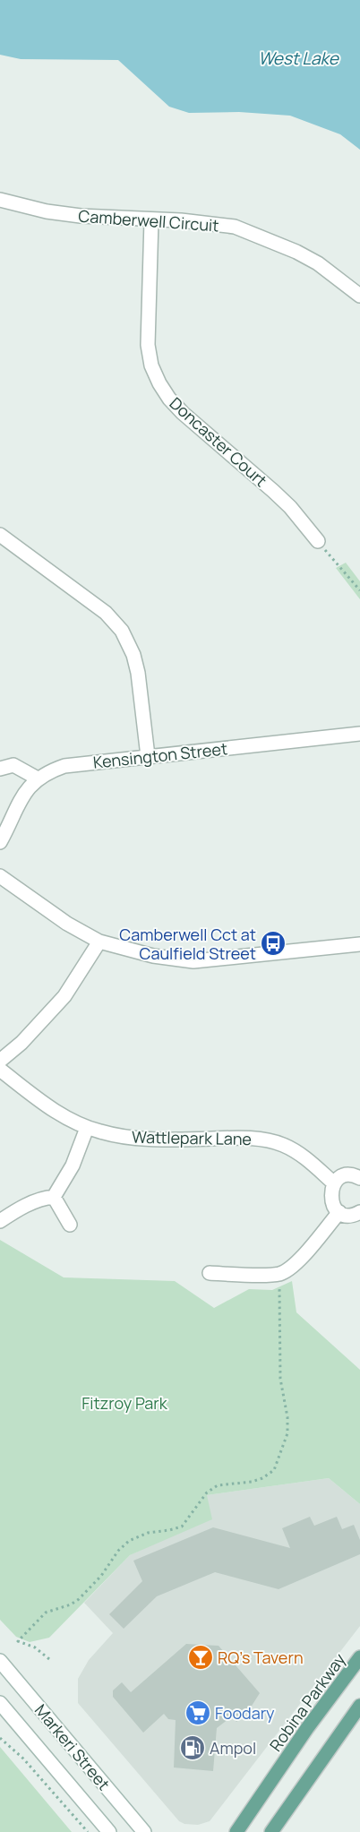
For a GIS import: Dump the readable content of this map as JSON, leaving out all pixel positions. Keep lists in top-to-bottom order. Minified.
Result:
{"streets":{"main road":["Robina Parkway"],"street":["Camberwell Circuit","Doncaster Court","Kensington Street","Wattlepark Lane","Markeri Street"]},"crossings":[["Camberwell Circuit","Doncaster Court"]],"water":["West Lake"],"parks":["Fitzroy Park"],"places":{"bus stop":["Camberwell Cct at Caulfield Street"],"bar":["RQ's Tavern"],"supermarket":["Foodary"],"fuel station":["Ampol"]}}
